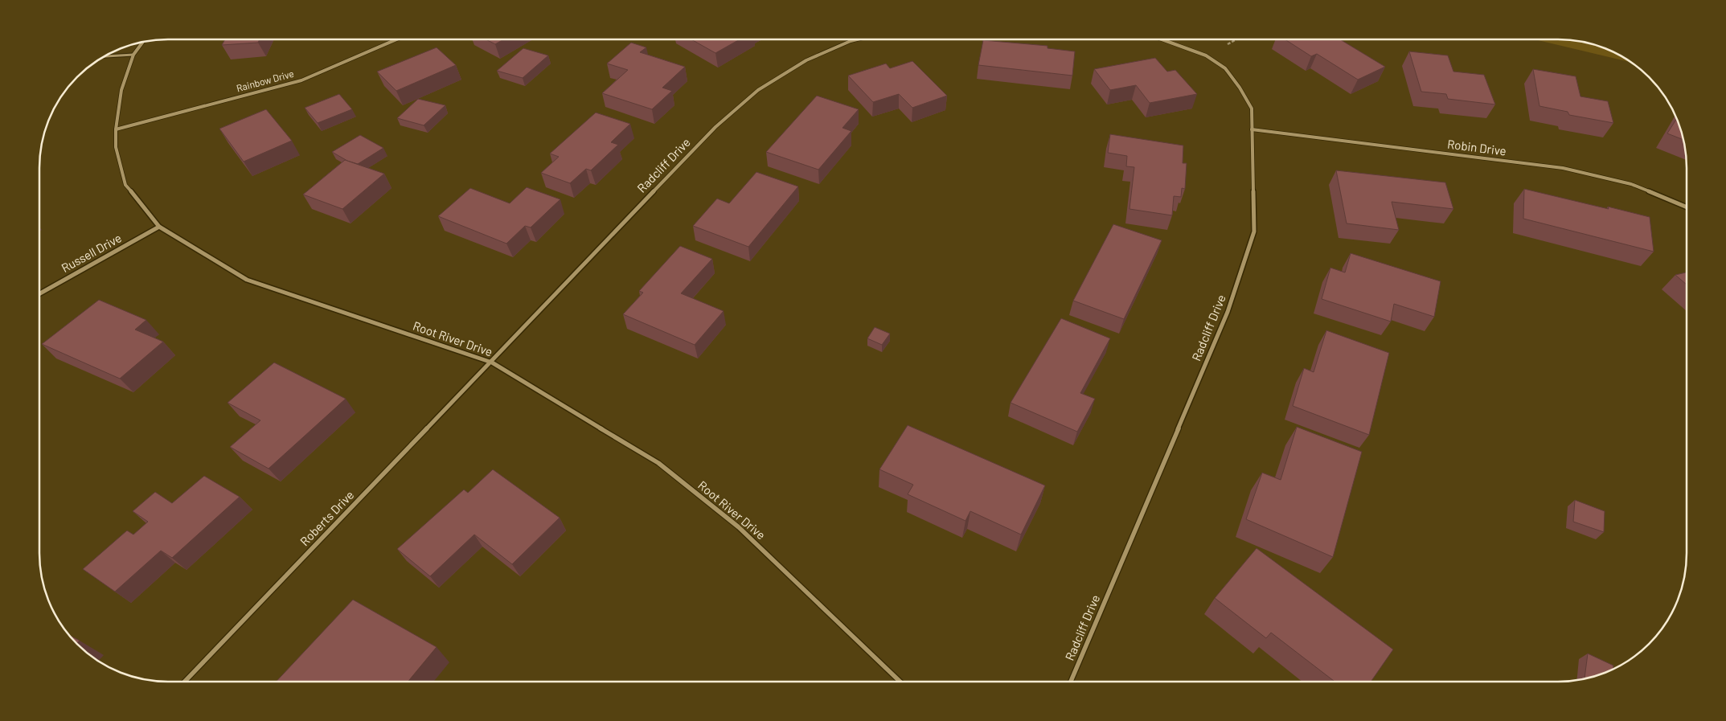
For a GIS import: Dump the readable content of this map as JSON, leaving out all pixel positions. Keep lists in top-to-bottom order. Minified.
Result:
{"streets":{"street":["Rainbow Drive","Robin Drive","Radcliff Drive","Russell Drive","Root River Drive","Roberts Drive"]},"crossings":[["Rainbow Drive","Root River Drive"],["Robin Drive","Radcliff Drive"],["Radcliff Drive","Root River Drive"],["Radcliff Drive","Roberts Drive"],["Russell Drive","Root River Drive"],["Root River Drive","Roberts Drive"]]}
